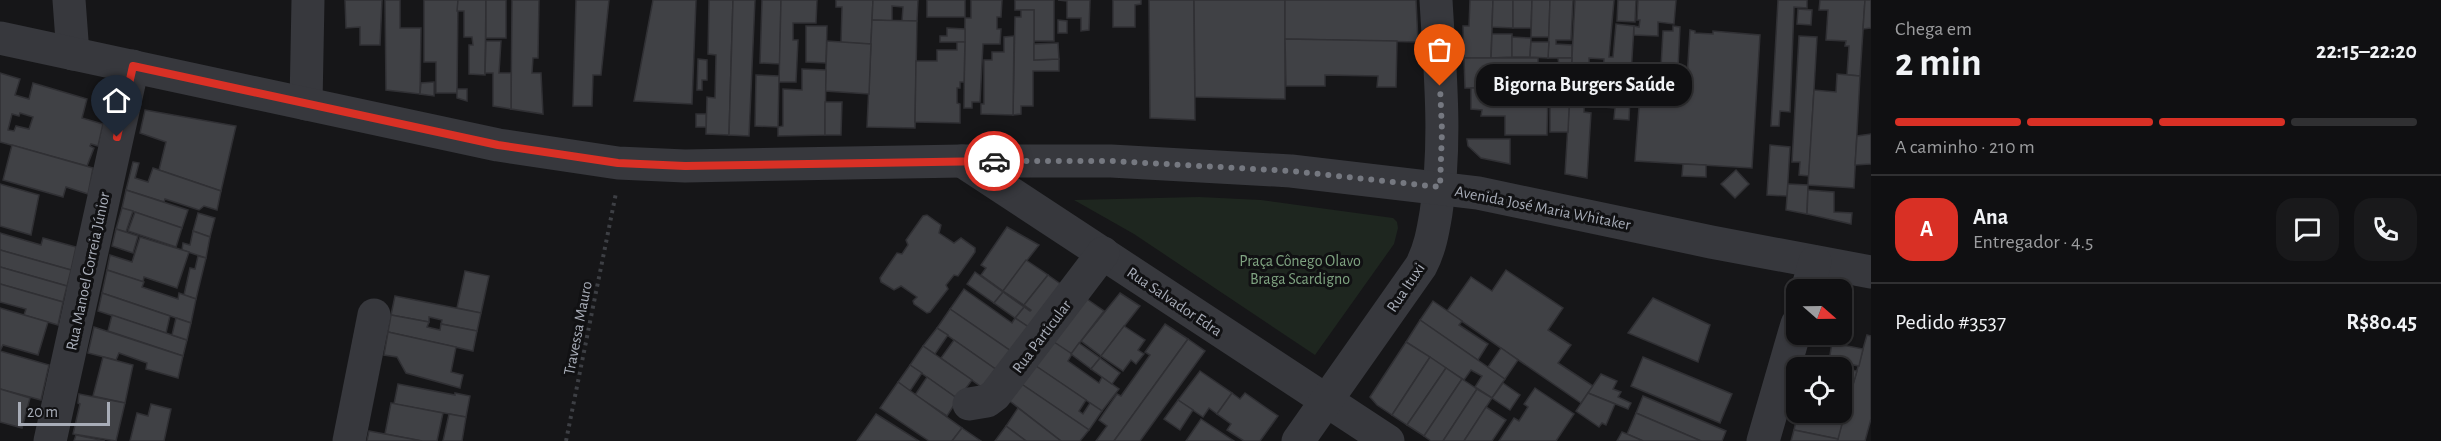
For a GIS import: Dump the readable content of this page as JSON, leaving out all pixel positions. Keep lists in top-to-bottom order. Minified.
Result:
{"streets":{"street":["Avenida José Maria Whitaker","Rua Manoel Correia Júnior","Rua Ituxi","Rua Salvador Edra","Rua Particular"],"path":["Travessa Mauro"]},"crossings":[["Avenida José Maria Whitaker","Rua Manoel Correia Júnior"],["Avenida José Maria Whitaker","Rua Ituxi"],["Avenida José Maria Whitaker","Rua Salvador Edra"],["Rua Ituxi","Rua Salvador Edra"],["Rua Salvador Edra","Rua Particular"]],"parks":["Praça Cônego Olavo Braga Scardigno"],"places":["Bigorna Burgers Saúde"],"scale_bar":"20 m","north":"right","page":{"heading":["2 min","Chega em","22:15–22:20"],"panel":["Ana","Entregador · 4.5","Pedido #3537","R$80.45"],"bubble":"Bigorna Burgers Saúde","bar":"A caminho · 210 m","round":"A","scale":"20 m"}}
